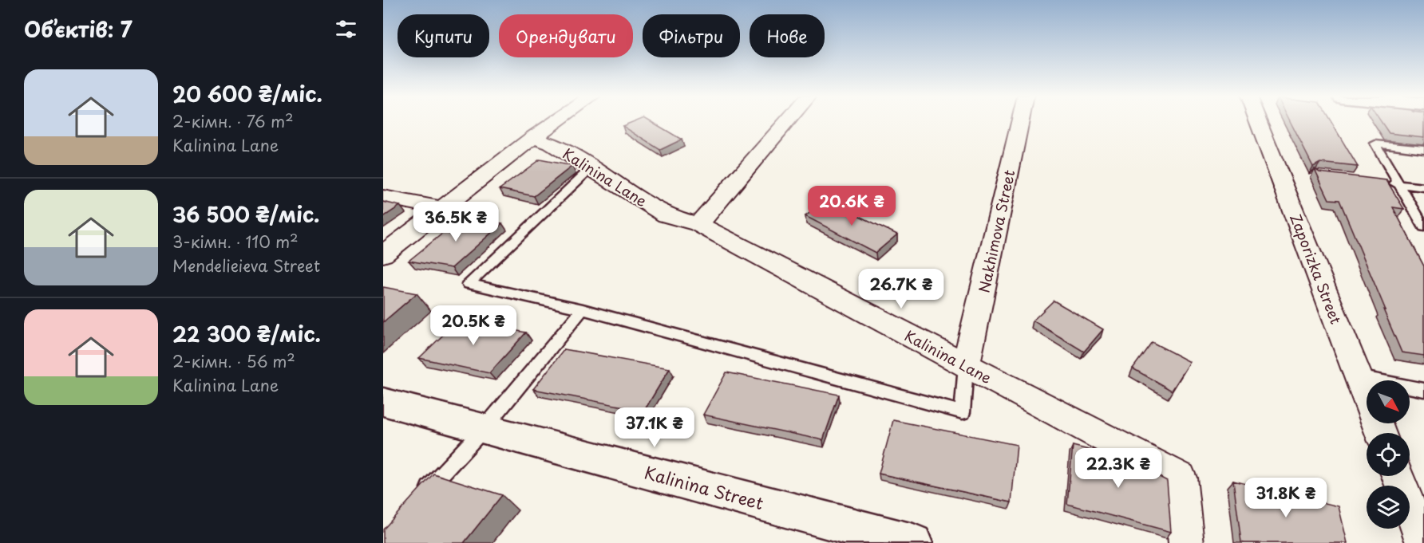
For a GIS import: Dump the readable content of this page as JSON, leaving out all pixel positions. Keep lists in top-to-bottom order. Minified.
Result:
{"streets":{"street":["Kalinina Lane","Nakhimova Street","Zaporizka Street","Kalinina Street"]},"crossings":[["Kalinina Lane","Nakhimova Street"]],"north":"bottom right","page":{"heading":"Об’єктів: 7","chip":["Купити","Орендувати","Фільтри","Нове"],"list":[{"name":"20 600 ₴/міс.","note":"2-кімн. · 76 m² · Kalinina Lane"},{"name":"36 500 ₴/міс.","note":"3-кімн. · 110 m² · Mendelieieva Street"},{"name":"22 300 ₴/міс.","note":"2-кімн. · 56 m² · Kalinina Lane"}],"price":["20.6K ₴","36.5K ₴","26.7K ₴","20.5K ₴","37.1K ₴","22.3K ₴","31.8K ₴"]}}
